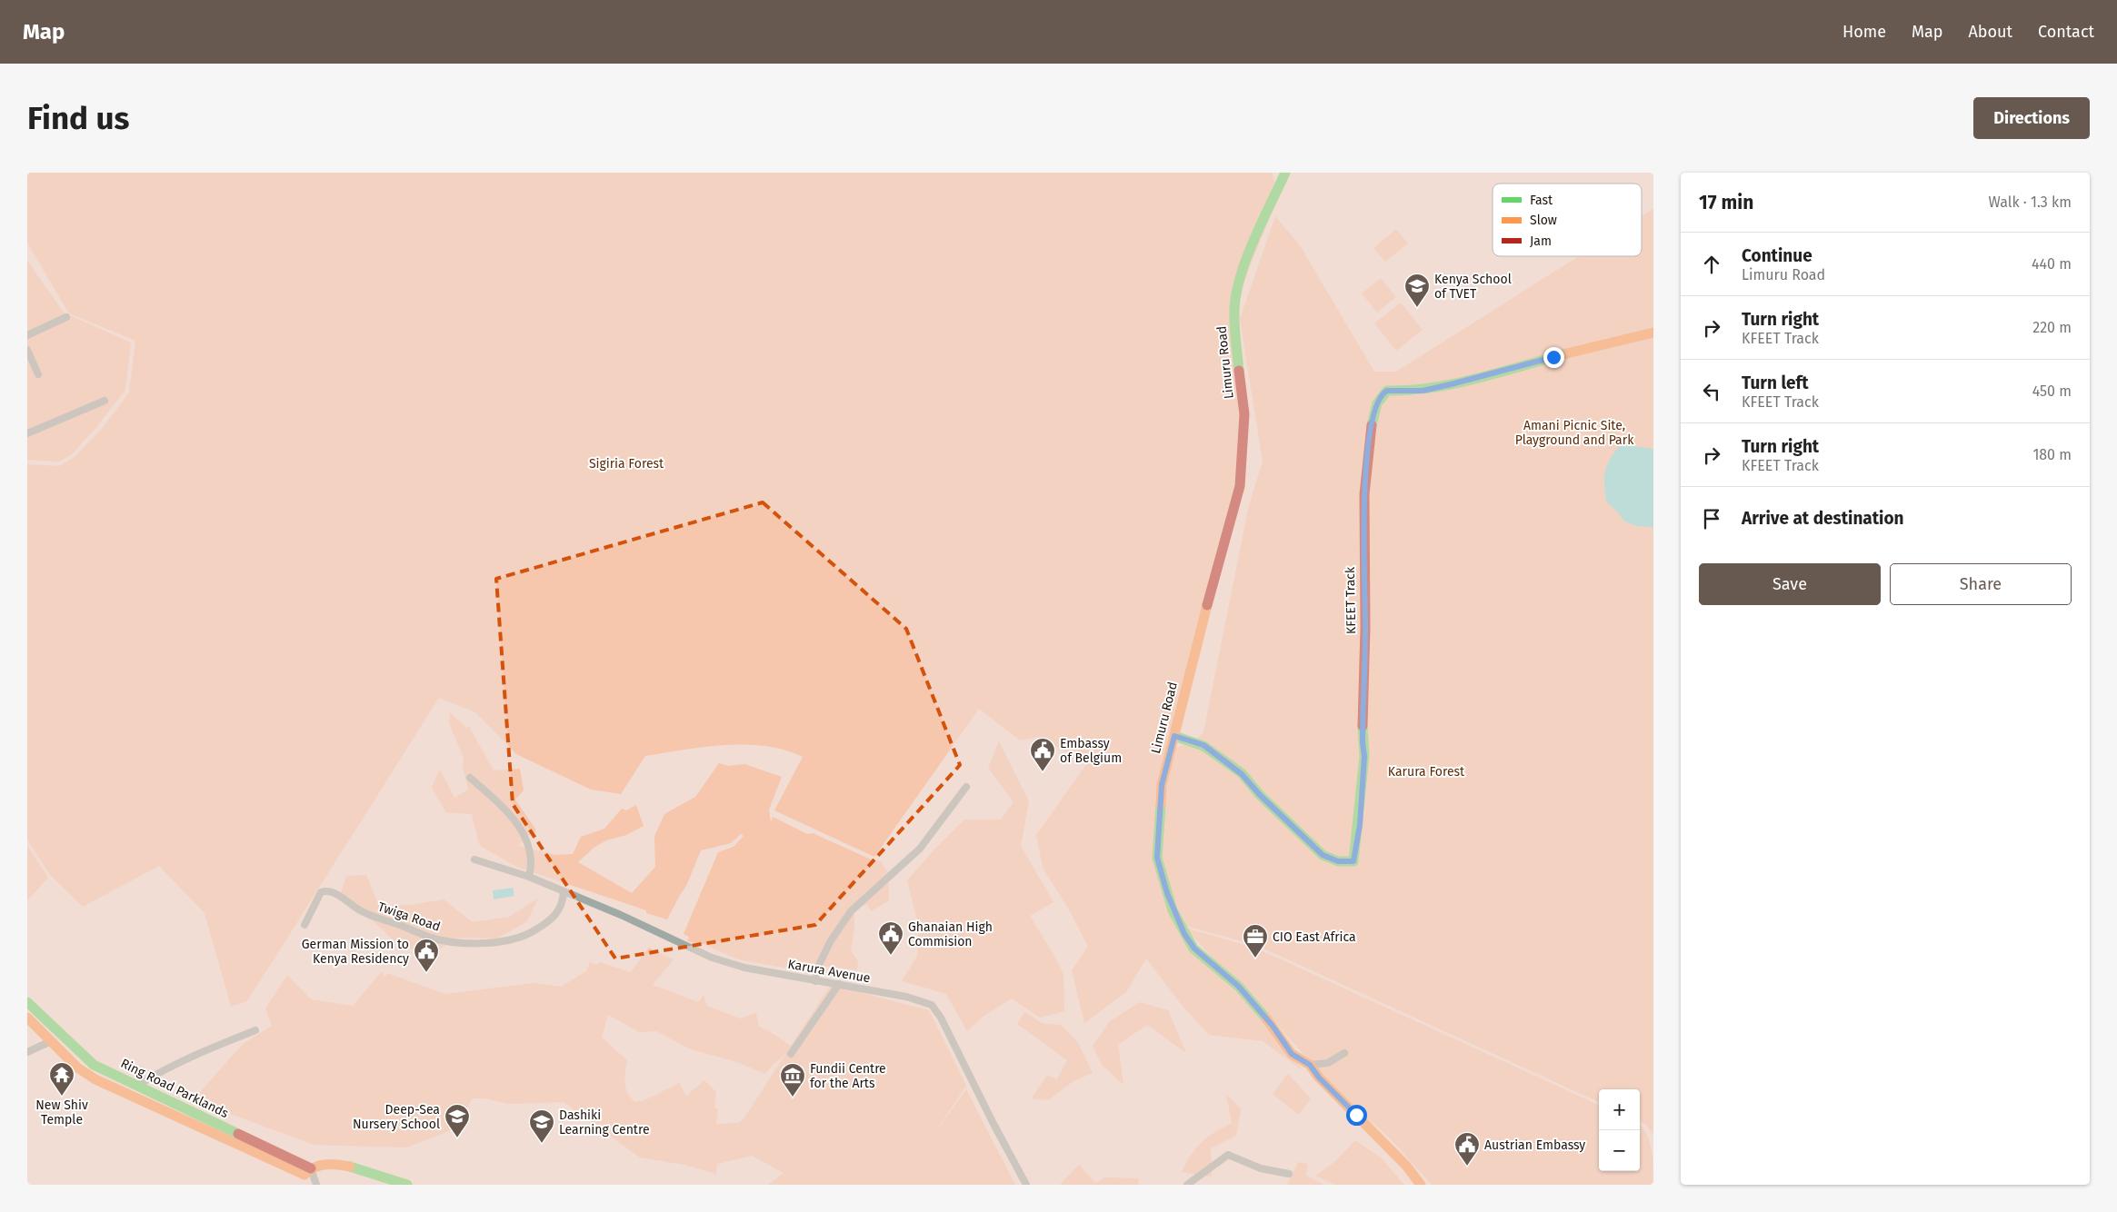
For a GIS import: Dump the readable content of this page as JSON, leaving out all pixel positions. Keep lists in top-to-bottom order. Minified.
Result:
{"streets":{"street":["Limuru Road","KFEET Track","Twiga Road","Karura Avenue","Ring Road Parklands"]},"crossings":[["Limuru Road","KFEET Track"],["Twiga Road","Karura Avenue"]],"parks":["Amani Picnic Site, Playground and Park","Sigiria Forest","Karura Forest"],"places":{"school or university":["Kenya School of TVET","Deep-Sea Nursery School","Dashiki Learning Centre"],"public building":["Embassy of Belgium","Ghanaian High Commision","German Mission to Kenya Residency","Austrian Embassy"],"office":["CIO East Africa"],"temple":["New Shiv Temple"],"museum":["Fundii Centre for the Arts"]},"legend":["Fast","Slow","Jam"],"page":{"header":"Map","nav":["Home","Map","About","Contact"],"buttons":["Directions",["Save","Share"]],"title":"Find us","heading":["17 min","Walk · 1.3 km"],"list":[["Continue","Limuru Road","440 m"],["Turn right","KFEET Track","220 m"],["Turn left","KFEET Track","450 m"],["Turn right","KFEET Track","180 m"],"Arrive at destination"],"map_buttons":["+","−"]}}
